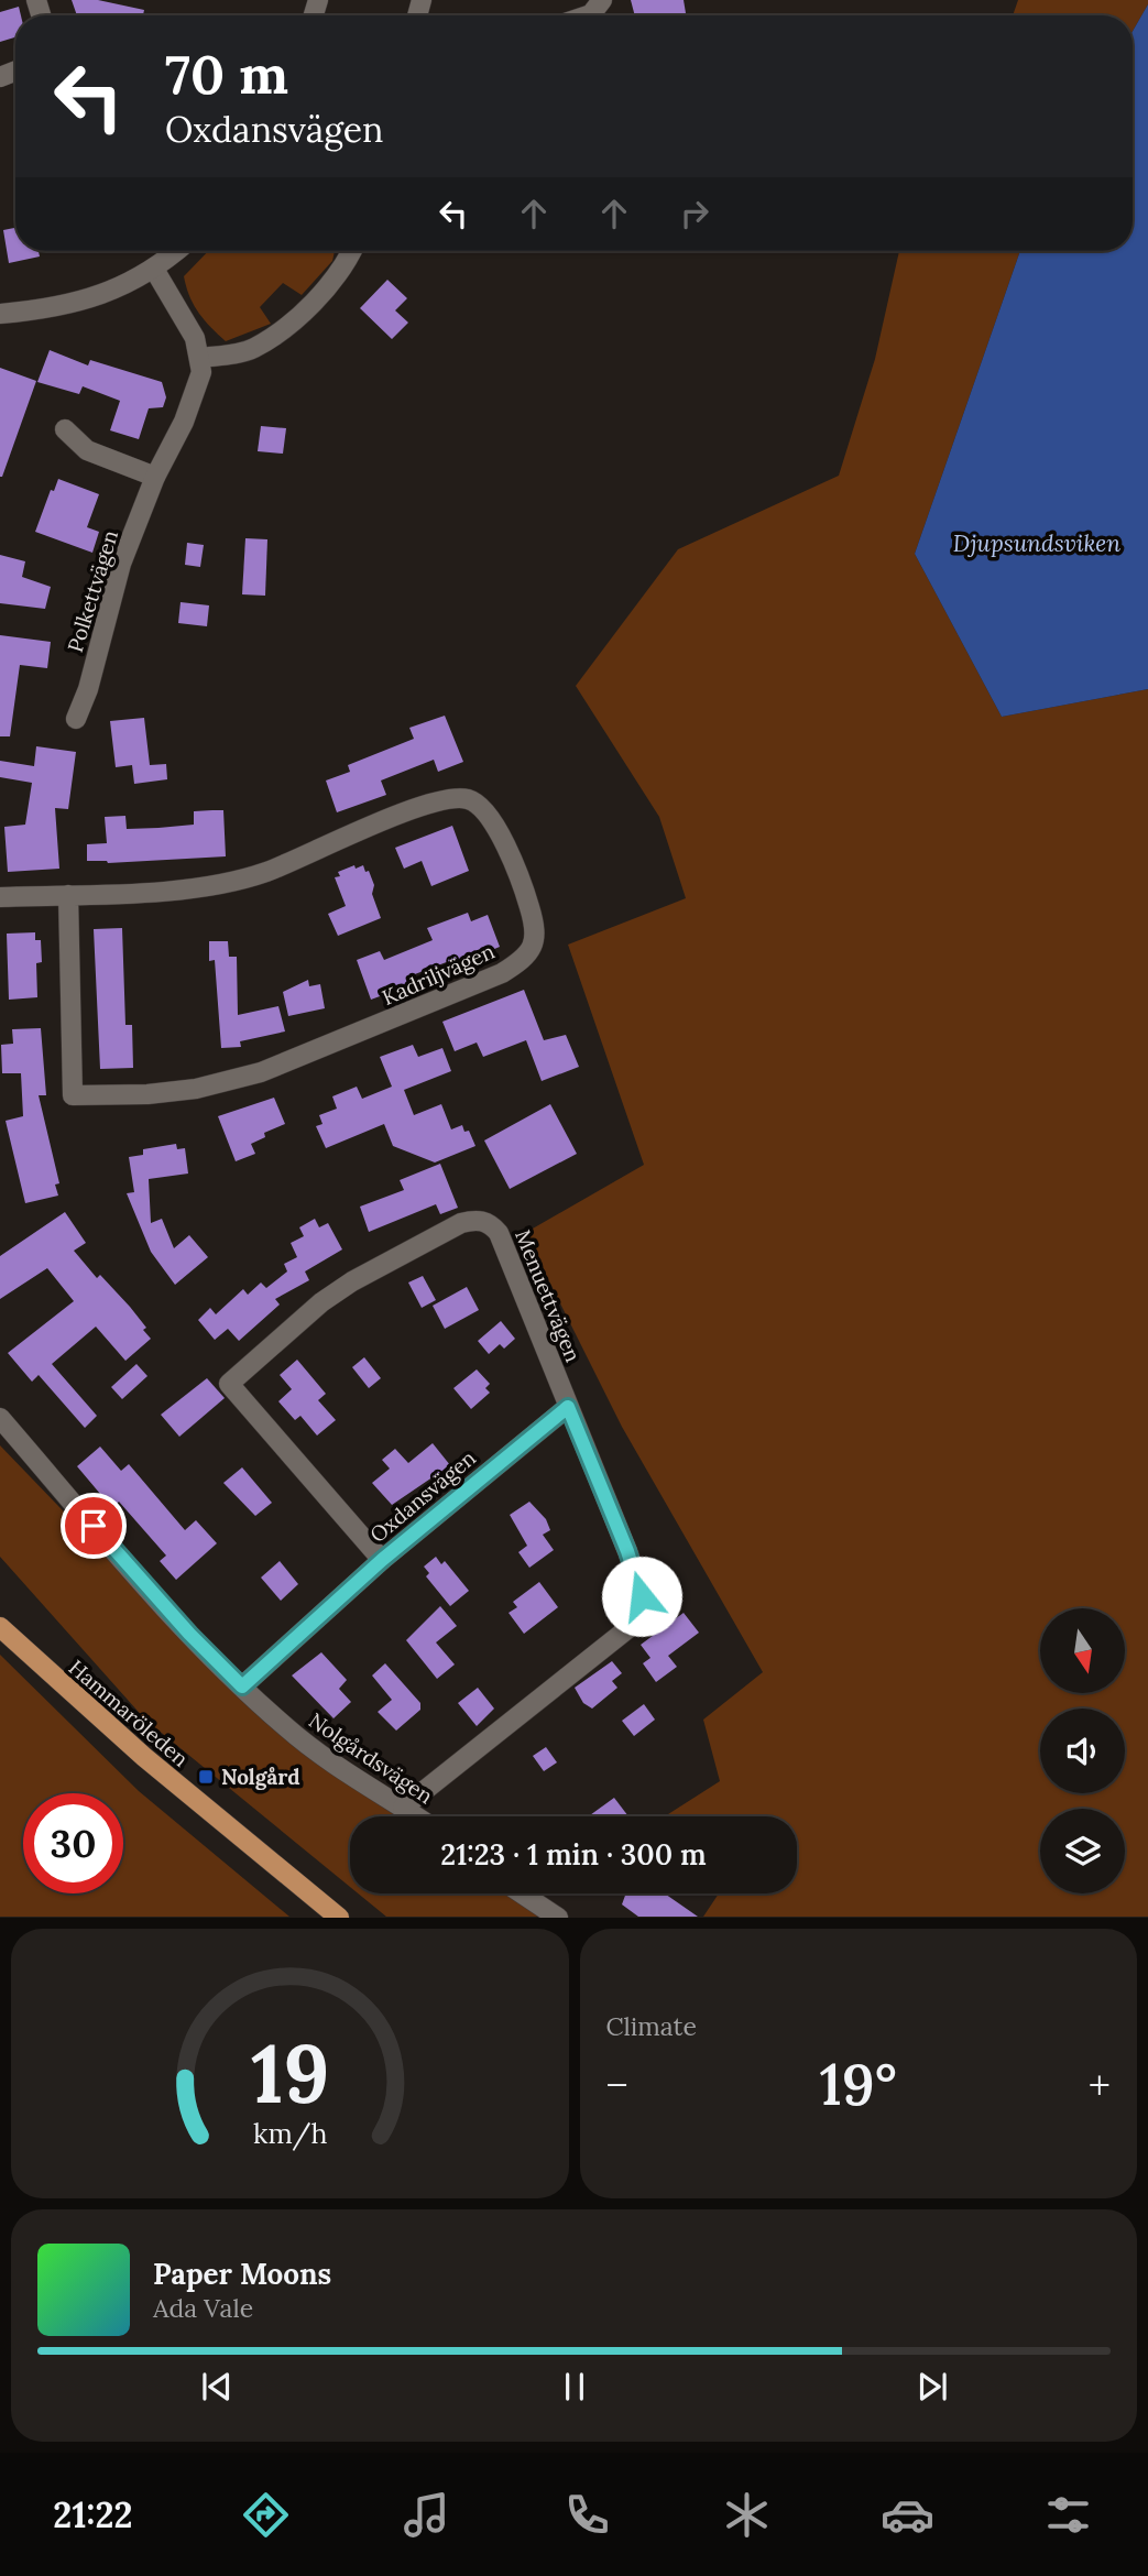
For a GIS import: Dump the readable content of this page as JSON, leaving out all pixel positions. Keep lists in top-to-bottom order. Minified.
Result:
{"streets":{"main road":["Hammaröleden"],"street":["Polkettvägen","Kadriljvägen","Menuettvägen","Oxdansvägen","Nolgårdsvägen"]},"crossings":[["Menuettvägen","Oxdansvägen"],["Menuettvägen","Nolgårdsvägen"],["Oxdansvägen","Nolgårdsvägen"]],"water":["Djupsundsviken"],"places":{"transit":["Nolgård"]},"north":"bottom","page":{"turn":["70 m","Oxdansvägen"],"limit":"30","trip":"21:23 · 1 min · 300 m","tile":"Climate","heat":["−","19°","+"],"song":["Paper Moons","Ada Vale"],"tabs":"21:22","gauge":["19","km/h"]}}
